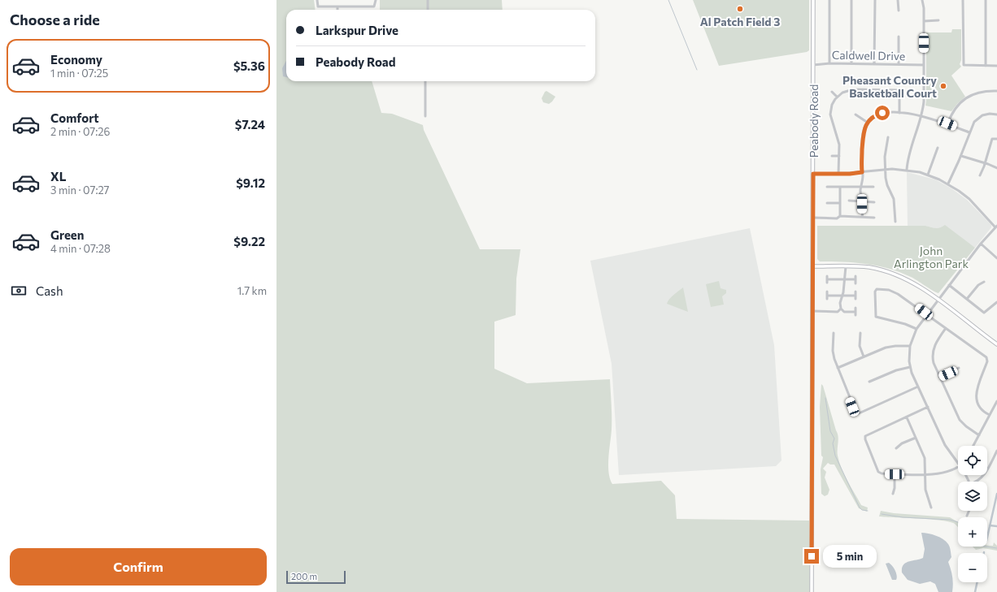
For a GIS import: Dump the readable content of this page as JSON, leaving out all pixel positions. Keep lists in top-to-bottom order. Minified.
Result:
{"streets":{"main road":["Peabody Road"],"street":["Caldwell Drive"]},"crossings":[["Caldwell Drive","Peabody Road"]],"parks":["John Arlington Park"],"places":["Al Patch Field 3","Pheasant Country Basketball Court"],"scale_bar":"200 m","page":{"heading":"Choose a ride","banner":["Larkspur Drive","Peabody Road"],"list":[{"name":"Economy","note":"1 min · 07:25","value":"$5.36"},{"name":"Comfort","note":"2 min · 07:26","value":"$7.24"},{"name":"XL","note":"3 min · 07:27","value":"$9.12"},{"name":"Green","note":"4 min · 07:28","value":"$9.22"}],"pay":["Cash","1.7 km"],"map_buttons":["+","−"],"buttons":"Confirm","bubble":"5 min","scale":"200 m"}}
